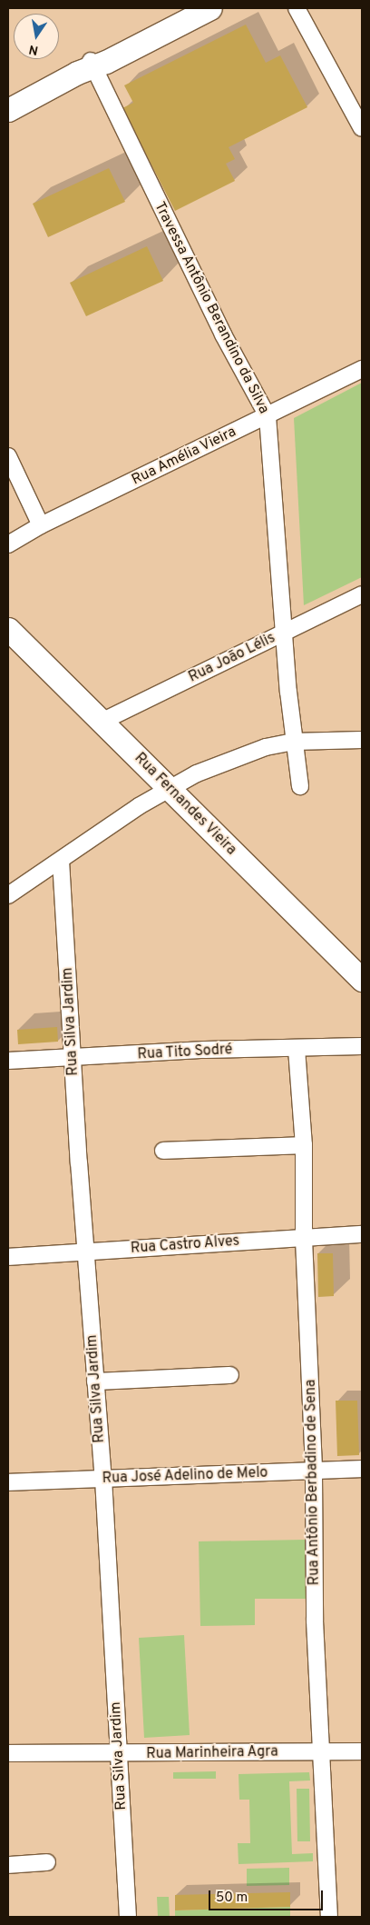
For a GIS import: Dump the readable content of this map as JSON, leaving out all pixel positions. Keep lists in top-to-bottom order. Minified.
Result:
{"streets":{"street":["Travessa Antônio Berandino da Silva","Rua Amélia Vieira","Rua João Lélis","Rua Fernandes Vieira","Rua Silva Jardim","Rua Tito Sodré","Rua Castro Alves","Rua José Adelino de Melo","Rua Antônio Berbadino de Sena","Rua Marinheira Agra"]},"crossings":[["Travessa Antônio Berandino da Silva","Rua Amélia Vieira"],["Travessa Antônio Berandino da Silva","Rua João Lélis"],["Rua João Lélis","Rua Fernandes Vieira"],["Rua Silva Jardim","Rua Tito Sodré"],["Rua Silva Jardim","Rua Castro Alves"],["Rua Silva Jardim","Rua José Adelino de Melo"],["Rua Silva Jardim","Rua Marinheira Agra"],["Rua Tito Sodré","Rua Antônio Berbadino de Sena"],["Rua Castro Alves","Rua Antônio Berbadino de Sena"],["Rua José Adelino de Melo","Rua Antônio Berbadino de Sena"],["Rua Antônio Berbadino de Sena","Rua Marinheira Agra"]],"scale_bar":"50 m","north":"bottom"}
